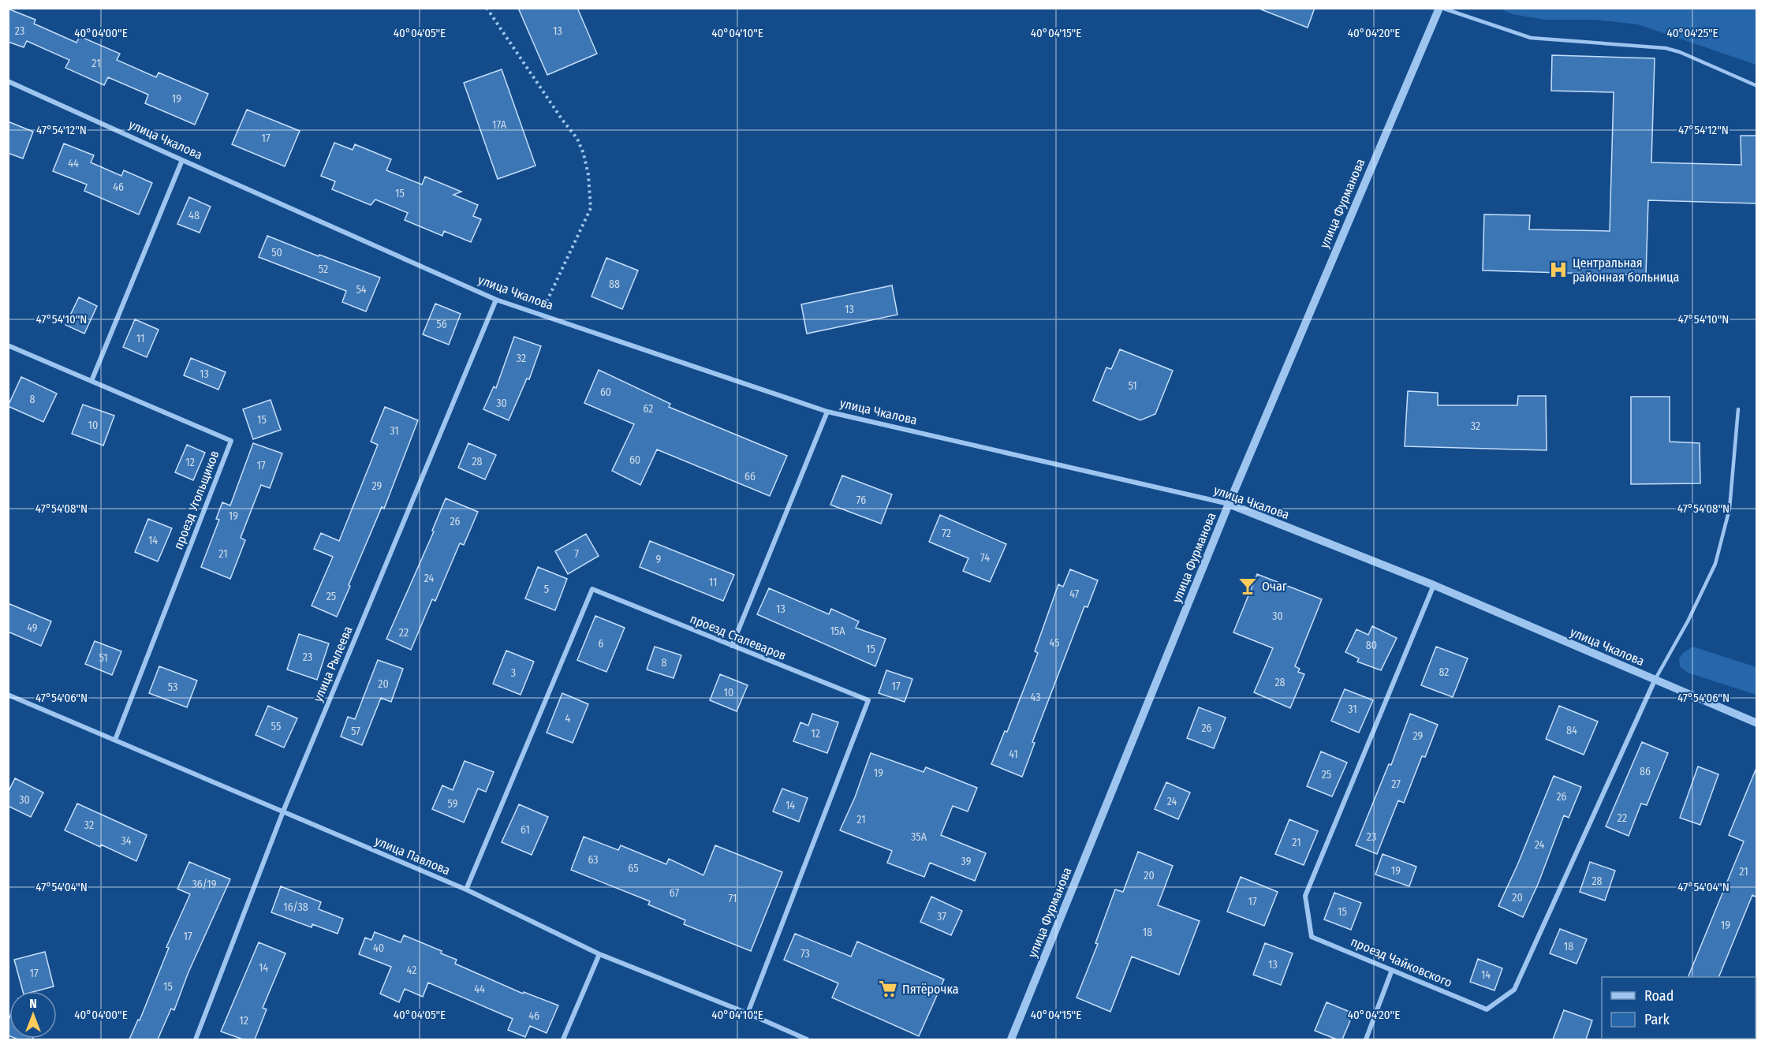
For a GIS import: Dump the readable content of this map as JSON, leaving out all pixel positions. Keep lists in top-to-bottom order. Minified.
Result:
{"streets":{"street":["улица Чкалова","улица Фурманова","проезд Угольщиков","проезд Сталеваров","улица Рылеева","улица Павлова","проезд Чайковского"]},"crossings":[["улица Чкалова","улица Фурманова"],["улица Чкалова","улица Рылеева"],["улица Чкалова","проезд Чайковского"],["проезд Угольщиков","улица Павлова"],["проезд Сталеваров","улица Павлова"],["улица Рылеева","улица Павлова"]],"places":{"hospital":["Центральная районная больница"],"bar":["Очаг"],"supermarket":["Пятёрочка"]},"house_numbers":["23","13","21","19","17А","17","44","46","15","48","50","52","88","54","13","56","11","32","13","51","60","8","30","62","15","10","32","31","60","28","12","17","66","29","76","19","26","72","14","21","7","74","9","24","11","5","47","25","13","30","49","15А","22","45","6","80","15","23","51","8","82","3","28","20","17","53","10","43","31","4","55","26","84","57","12","29","41","86","19","25","27","26","30","24","59","14","22","21","32","61","35А","23","34","21","24","63","39","65","19","21","20","28","36/19","67","20","71","17","16/38","15","37","19","18","17","18","40","73","13","14","42","17","14","15","44","46","12"],"legend":["Road","Park"],"north":"top","coordinates":["40°04'00\"E","40°04'05\"E","40°04'10\"E","40°04'15\"E","40°04'20\"E","40°04'25\"E","47°54'12\"N","47°54'10\"N","47°54'08\"N","47°54'06\"N","47°54'04\"N"]}
